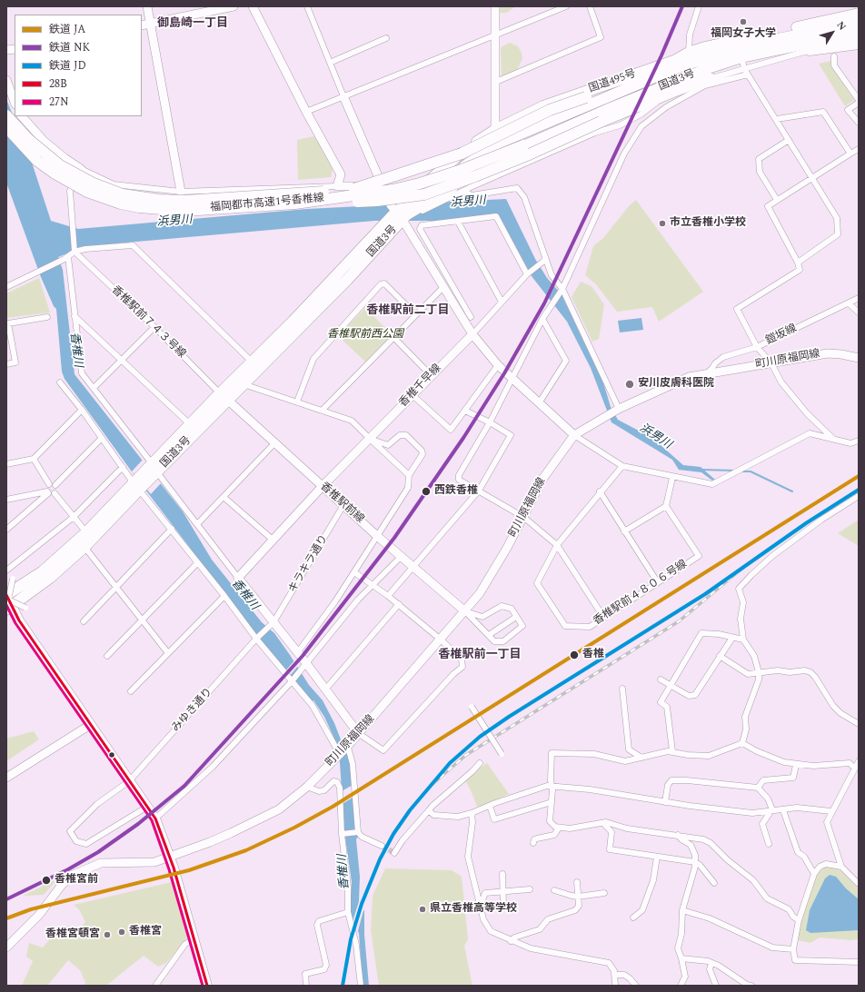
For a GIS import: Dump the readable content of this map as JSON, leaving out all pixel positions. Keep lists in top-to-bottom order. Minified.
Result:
{"streets":{"highway":["国道3号","国道495号","福岡都市高速1号香椎線"],"street":["香椎駅前７４３号線","鎧坂線","町川原福岡線","香椎千早線","香椎駅前線","キラキラ通り","香椎駅前４８０６号線","みゆき通り"]},"crossings":[["国道3号","国道495号"],["国道3号","香椎駅前７４３号線"],["国道3号","香椎駅前線"],["香椎駅前７４３号線","香椎駅前線"],["鎧坂線","町川原福岡線"],["町川原福岡線","香椎駅前線"],["香椎千早線","香椎駅前線"],["香椎駅前線","キラキラ通り"],["キラキラ通り","みゆき通り"]],"districts":["御島崎一丁目","香椎駅前二丁目","香椎駅前一丁目"],"water":["浜男川","香椎川"],"parks":["香椎駅前西公園"],"places":["福岡女子大学","市立香椎小学校","安川皮膚科医院","西鉄香椎","香椎","香椎宮前","県立香椎高等学校","香椎宮","香椎宮頓宮"],"lines":["rail line NK","rail line JA","rail line JD","transit line 28B","transit line 27N"],"legend":["鉄道 JA","鉄道 NK","鉄道 JD","28B","27N"],"north":"top right"}
